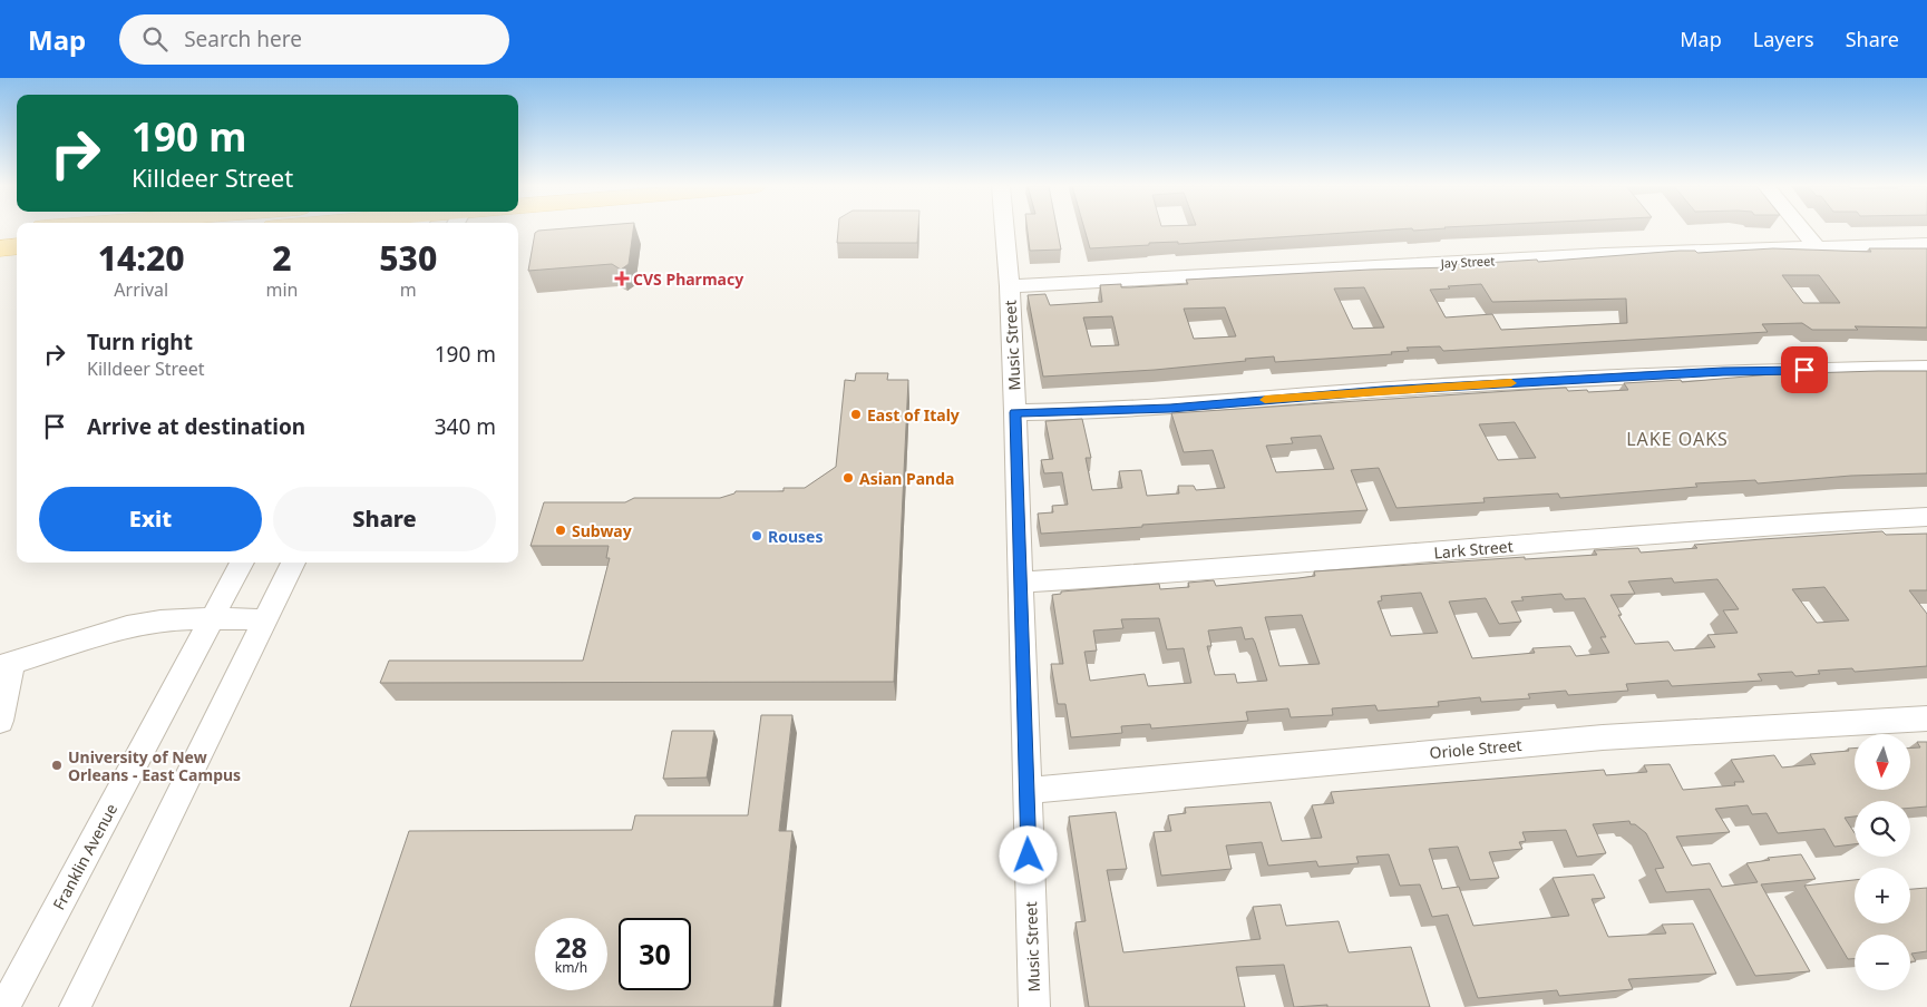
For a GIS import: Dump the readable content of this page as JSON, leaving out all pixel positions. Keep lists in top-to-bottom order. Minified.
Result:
{"streets":{"street":["Jay Street","Music Street","Lark Street","Oriole Street","Franklin Avenue"]},"crossings":[["Jay Street","Music Street"],["Music Street","Lark Street"],["Music Street","Oriole Street"]],"districts":["LAKE OAKS"],"places":{"health":["CVS Pharmacy"],"other":["East of Italy","Asian Panda","Subway","Rouses","University of New Orleans - East Campus"]},"north":"bottom","page":{"header":"Map","search":"Search here","nav":["Map","Layers","Share"],"turn":["190 m","Killdeer Street"],"eta":["14:20","Arrival","2","min","530","m"],"list":[{"name":"Turn right","note":"Killdeer Street","value":"190 m"},{"name":"Arrive at destination","value":"340 m"}],"buttons":["Exit","Share"],"map_buttons":["+","−"],"speed":"28 km/h","limit":"30"}}
